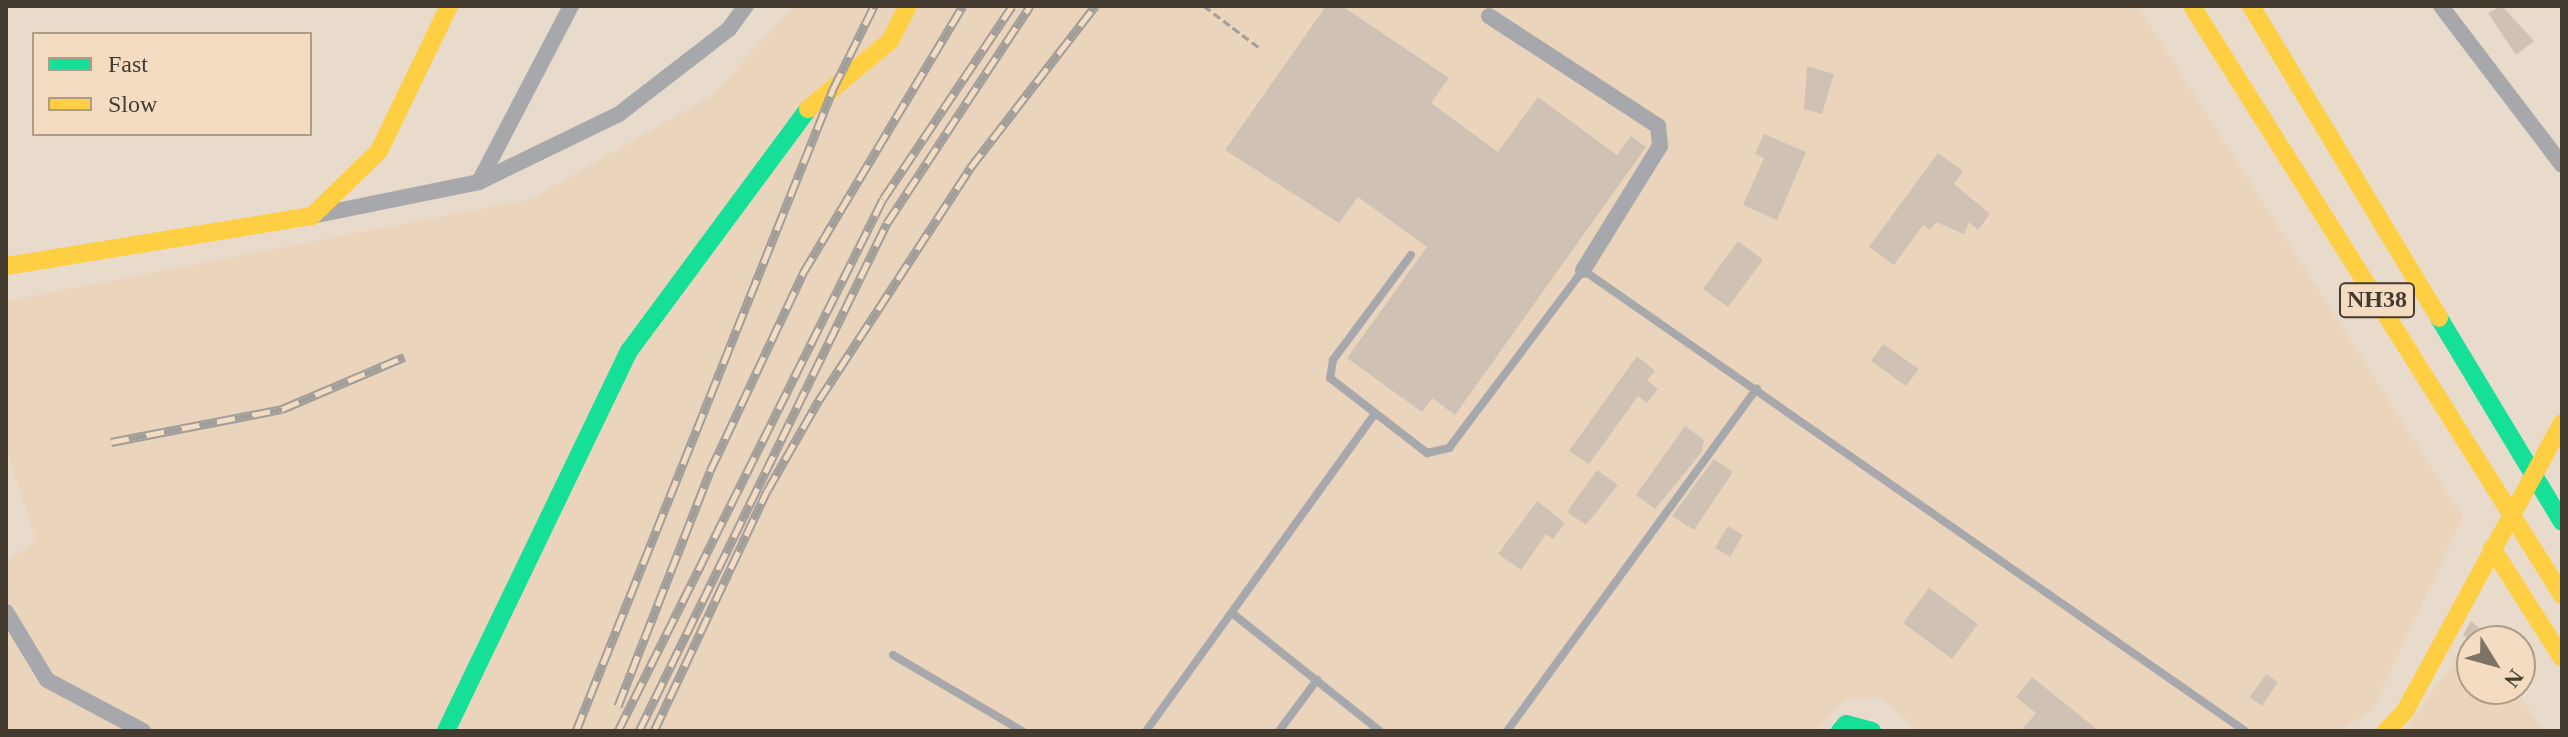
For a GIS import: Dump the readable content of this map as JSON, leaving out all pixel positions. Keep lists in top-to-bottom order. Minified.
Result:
{"streets":{"main road":["NH38"]},"legend":["Fast","Slow"],"north":"bottom right"}
